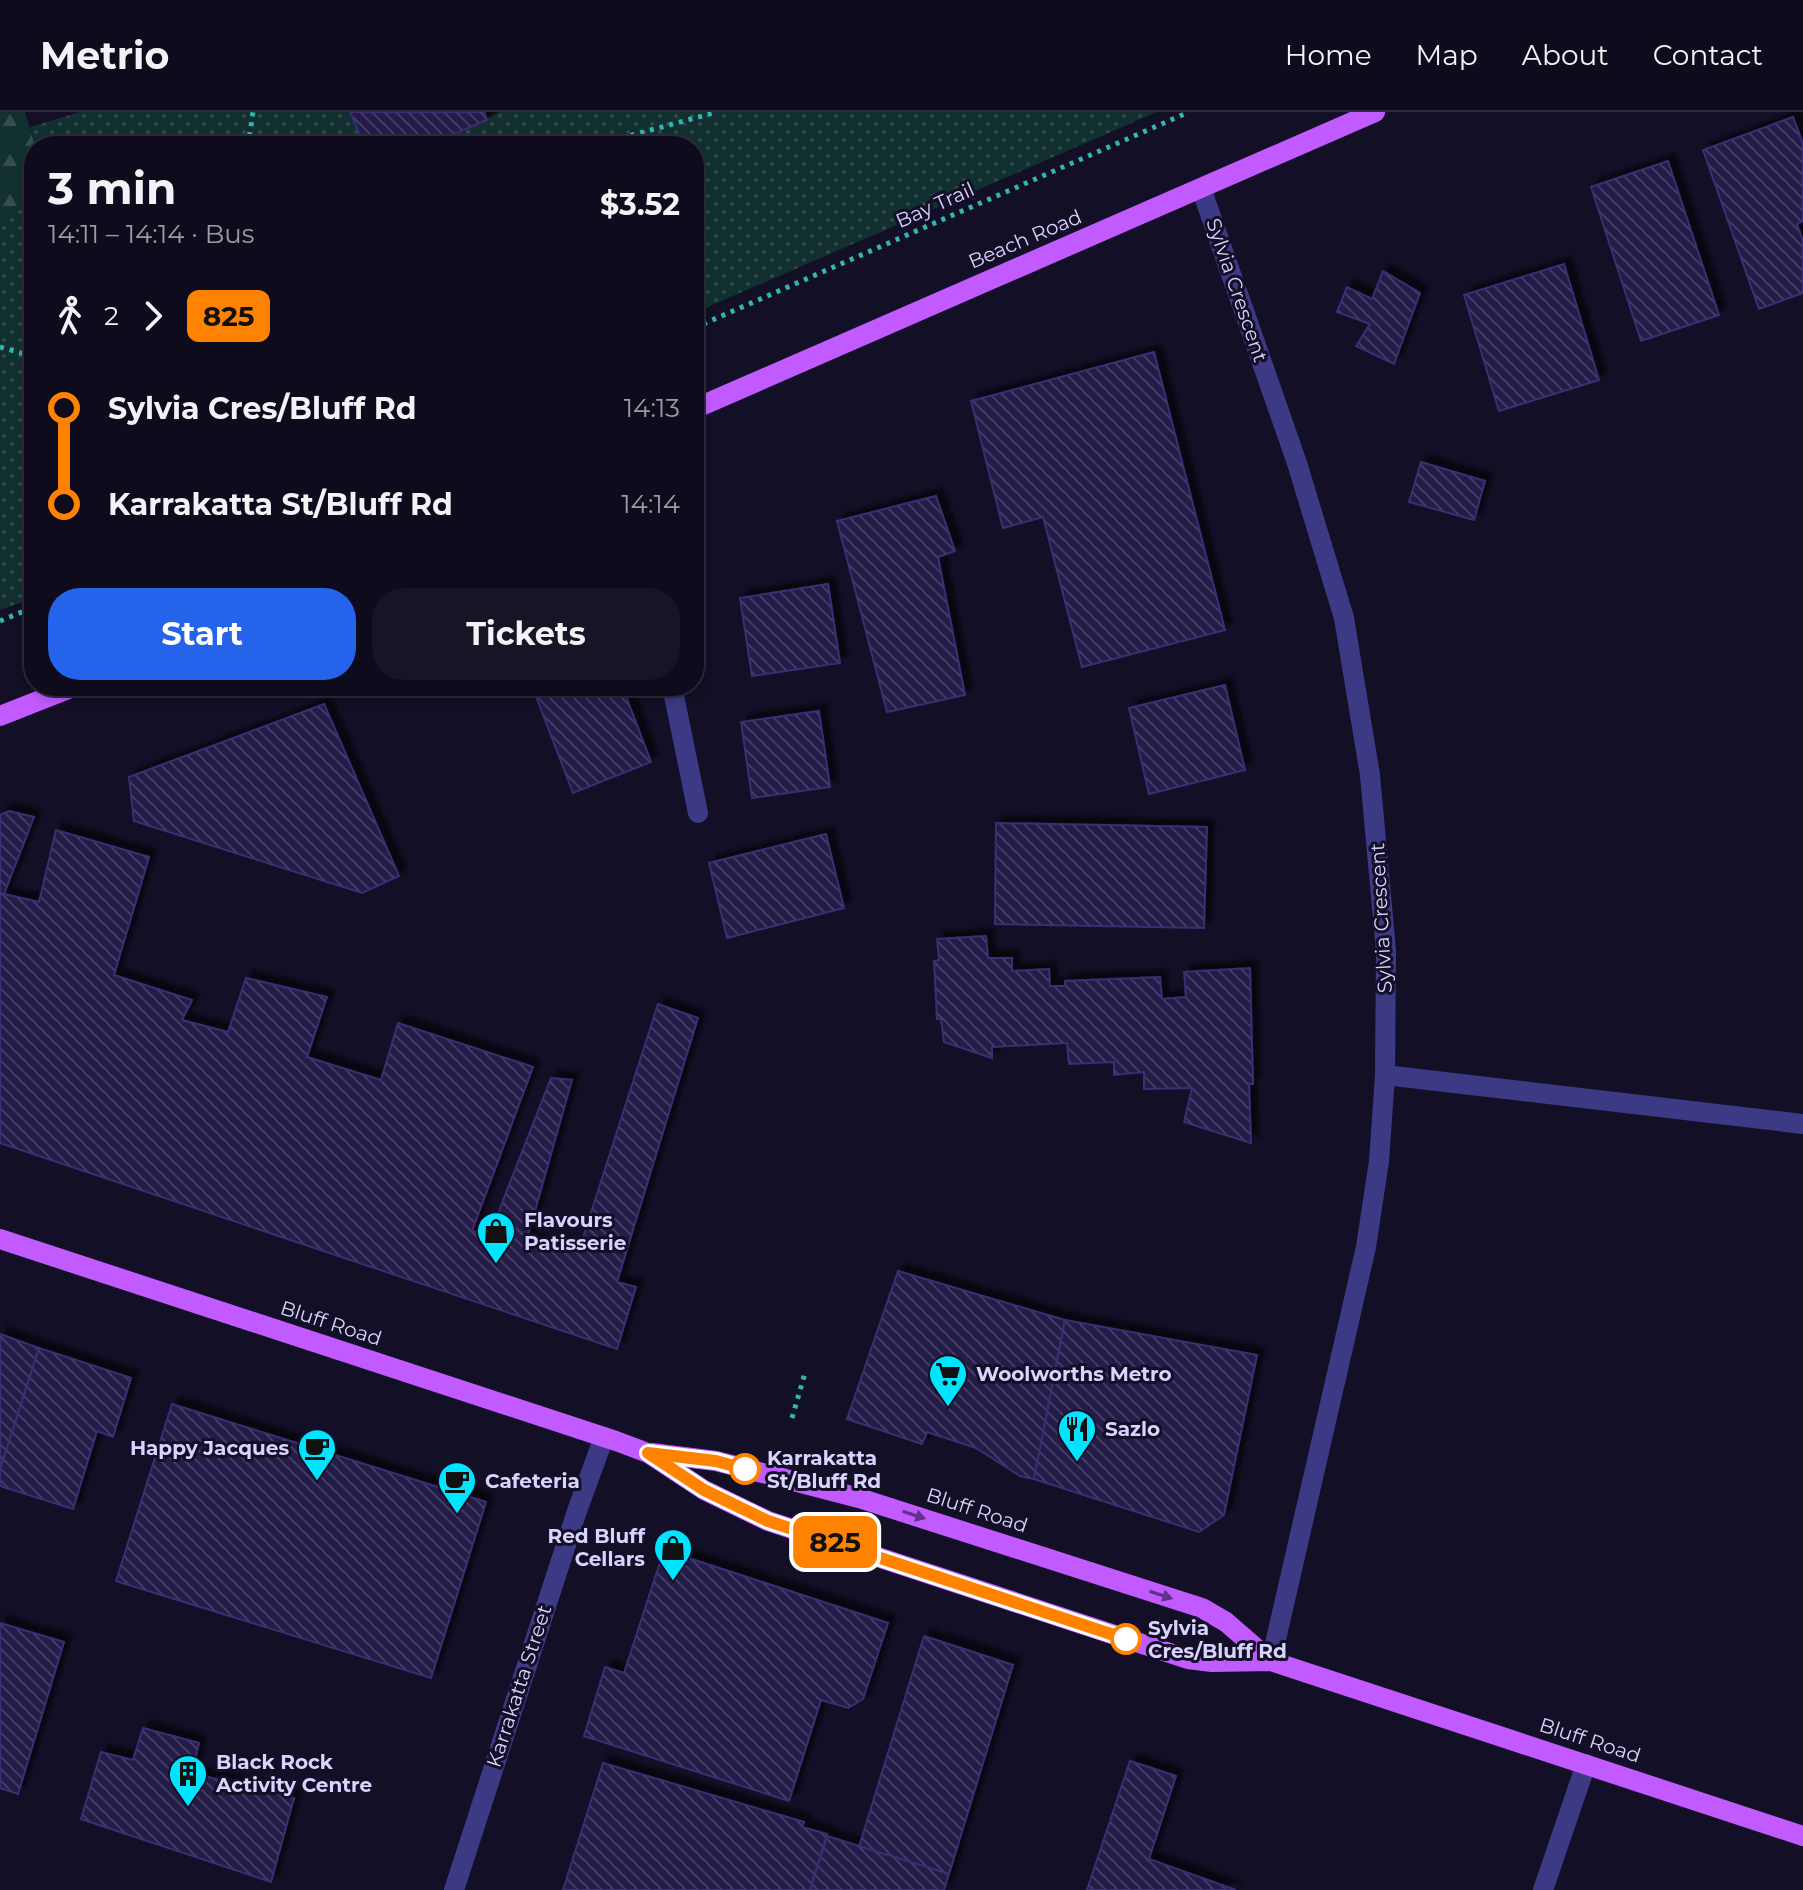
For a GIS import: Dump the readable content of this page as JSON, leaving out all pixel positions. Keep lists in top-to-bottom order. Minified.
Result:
{"streets":{"main road":["Beach Road","Bluff Road"],"street":["Sylvia Crescent","Karrakatta Street"],"path":["Bay Trail"]},"crossings":[["Beach Road","Sylvia Crescent"],["Sylvia Crescent","Bluff Road"],["Bluff Road","Karrakatta Street"]],"places":{"shop":["Flavours Patisserie","Red Bluff Cellars"],"supermarket":["Woolworths Metro"],"restaurant":["Sazlo"],"other":["Karrakatta St/Bluff Rd","Sylvia Cres/Bluff Rd"],"cafe":["Happy Jacques","Cafeteria"],"building":["Black Rock Activity Centre"]},"lines":["bus line 825"],"page":{"header":"Metrio","nav":["Home","Map","About","Contact"],"on_map":"825","heading":["3 min","14:11 – 14:14 · Bus","$3.52"],"legs":["2","825"],"list":[{"name":"Sylvia Cres/Bluff Rd","value":"14:13"},{"name":"Karrakatta St/Bluff Rd","value":"14:14"}],"buttons":["Start","Tickets"]}}
